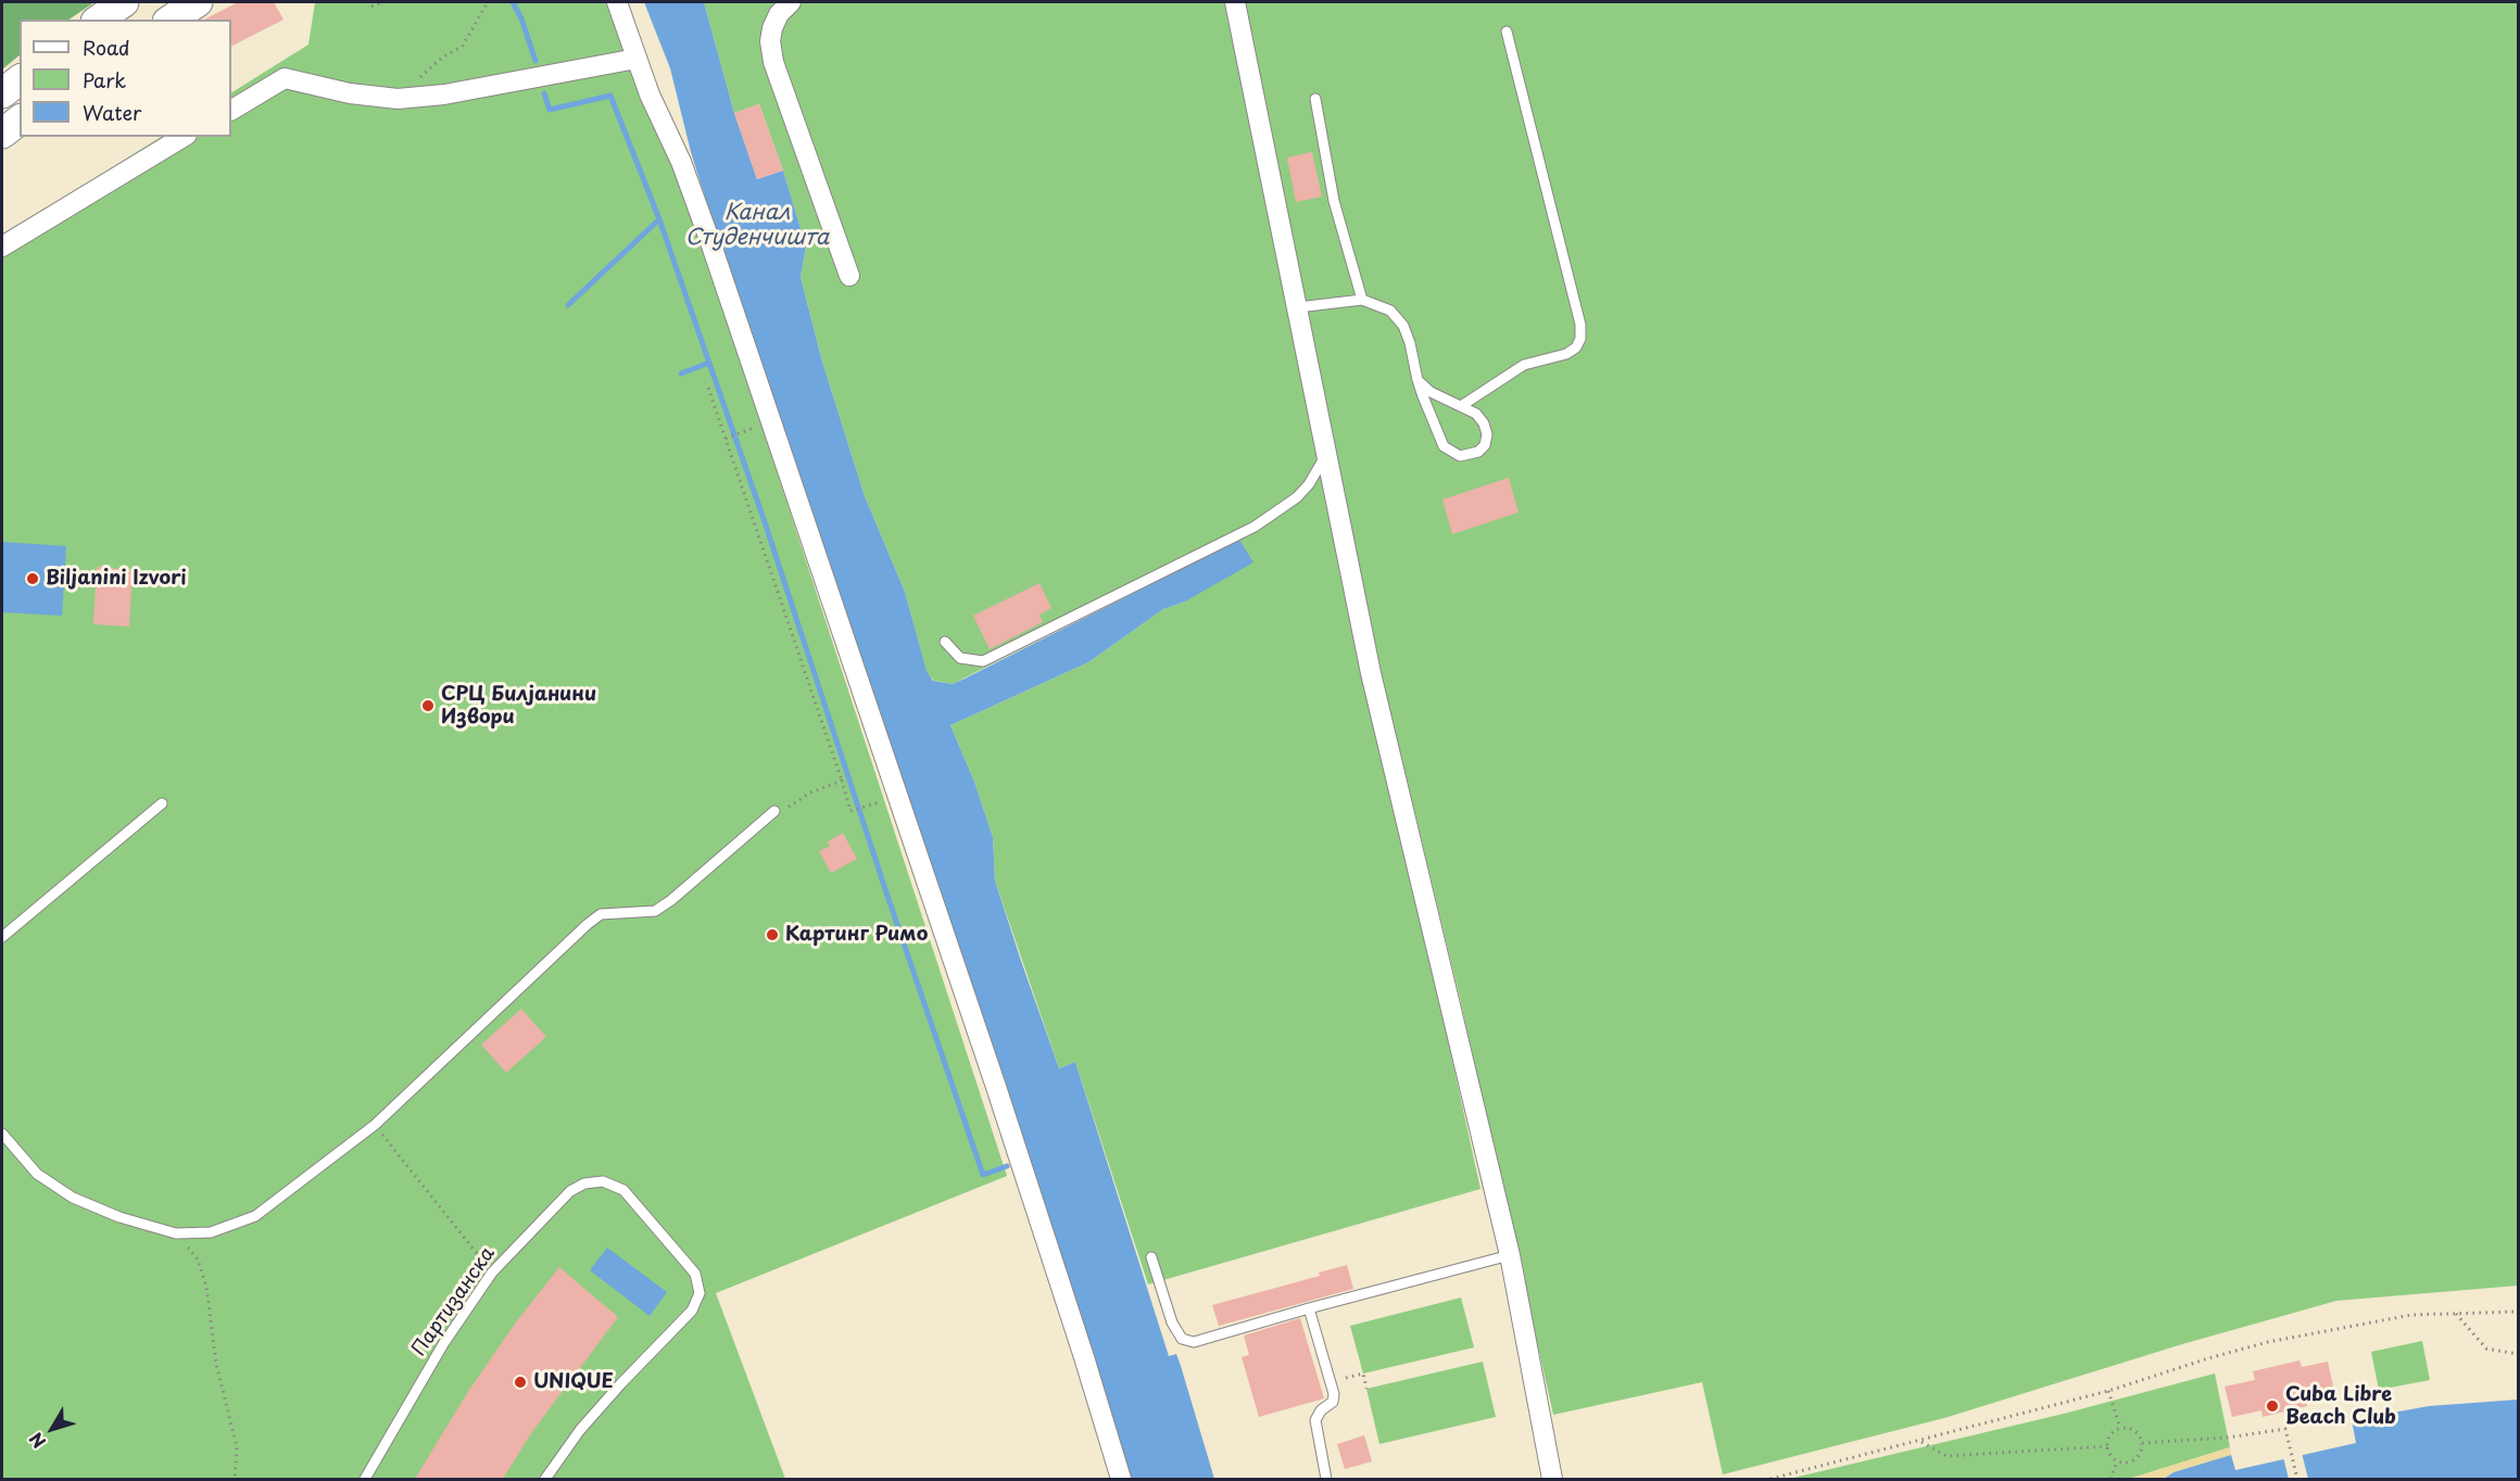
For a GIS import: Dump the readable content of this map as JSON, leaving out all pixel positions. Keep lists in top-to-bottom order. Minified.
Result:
{"streets":{"lane":["Партизанска"]},"water":["Канал Студенчишта"],"places":["Biljanini Izvori","СРЦ Билјанини Извори","Картинг Римо","UNIQUE","Cuba Libre Beach Club"],"legend":["Road","Park","Water"],"north":"bottom left"}
